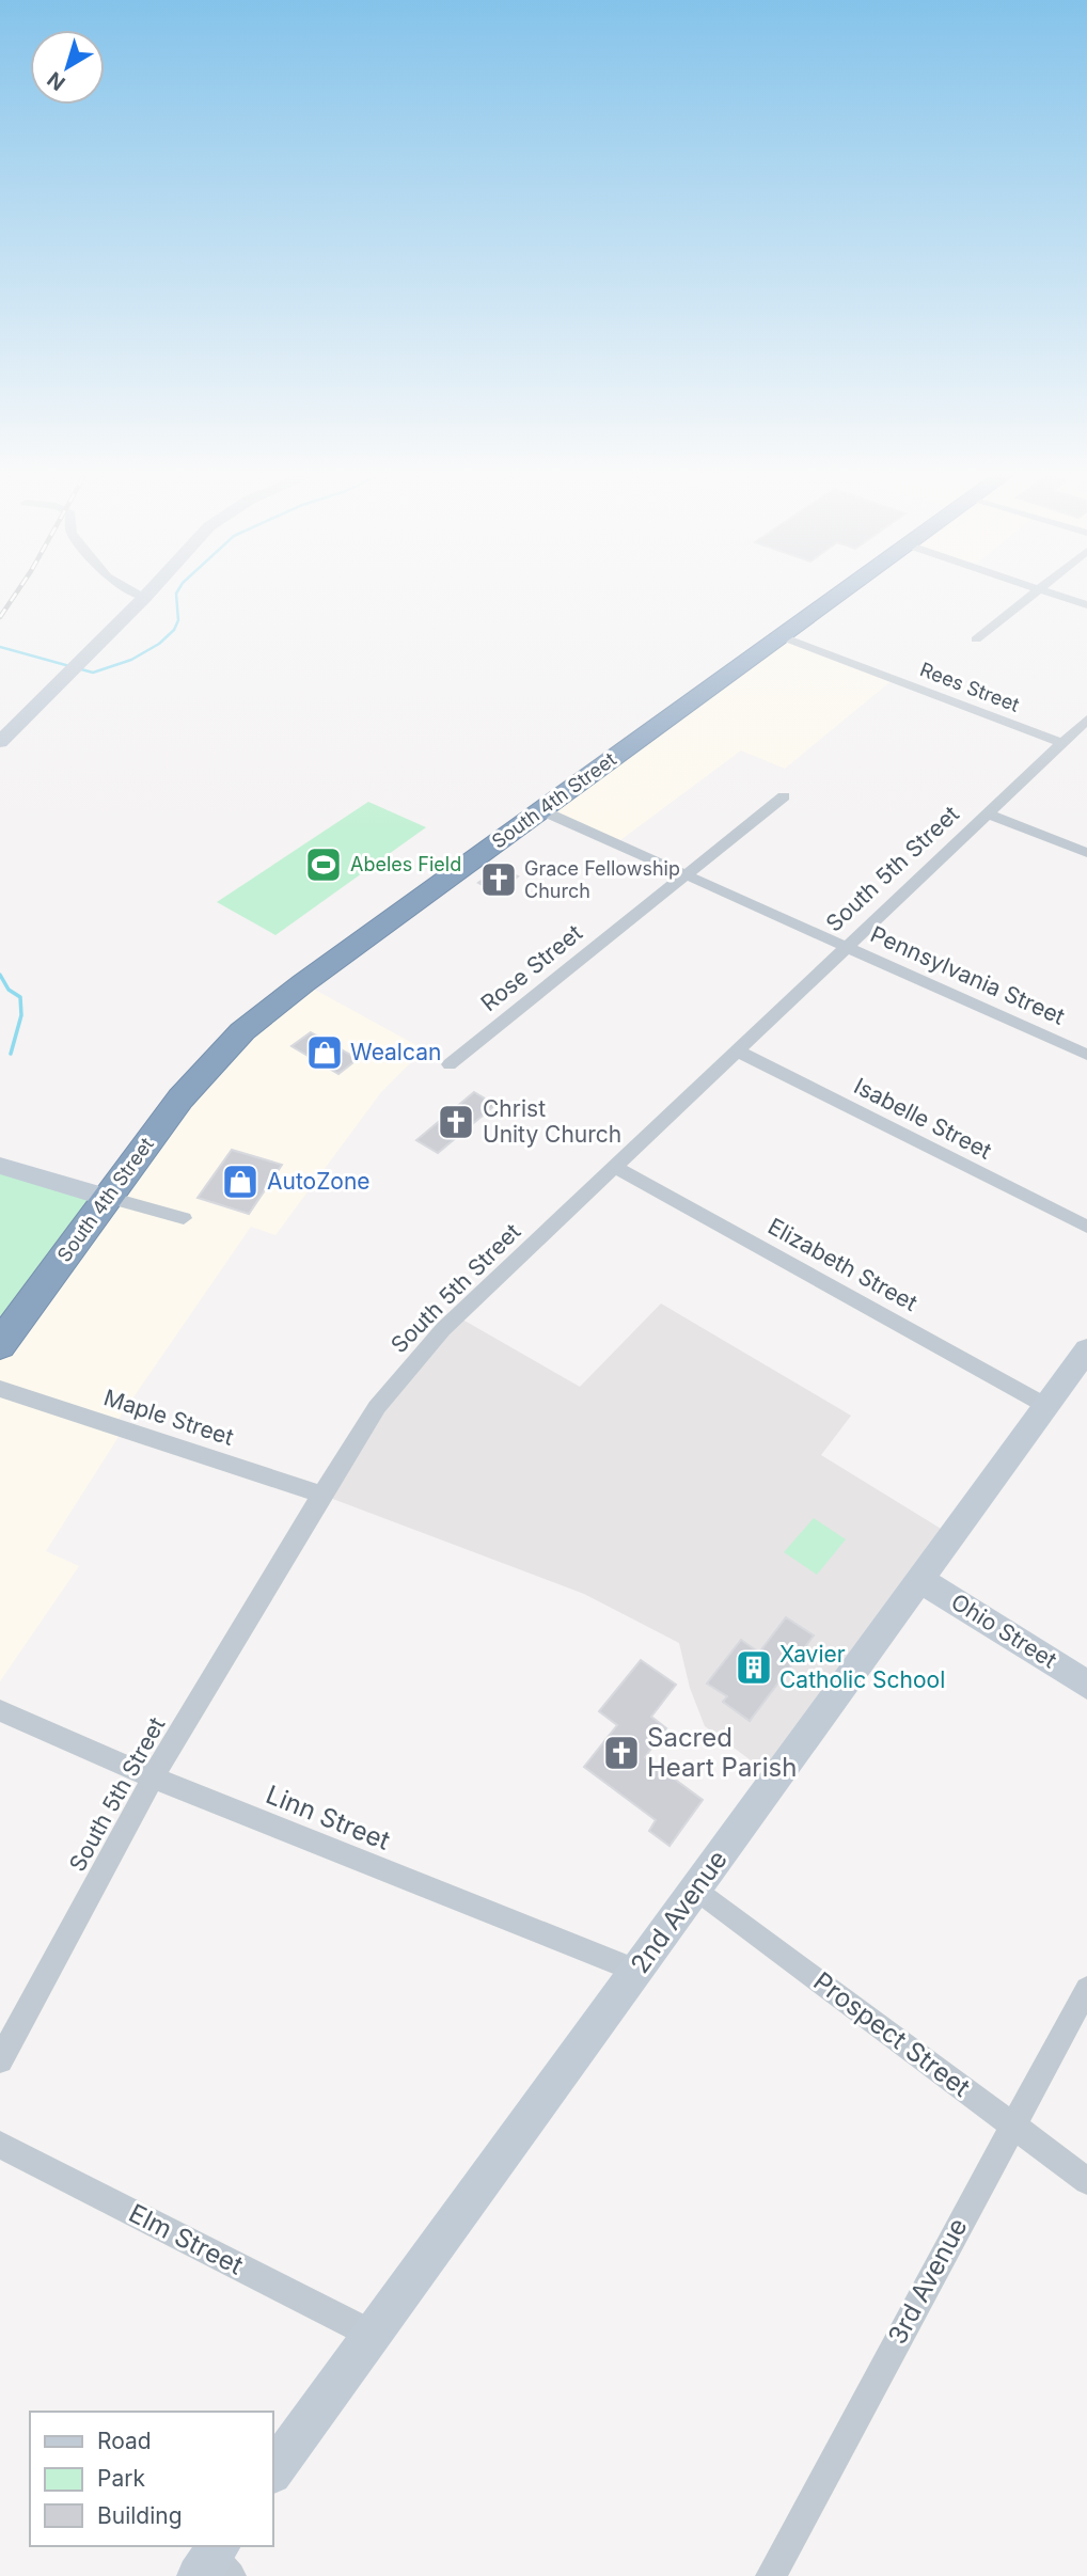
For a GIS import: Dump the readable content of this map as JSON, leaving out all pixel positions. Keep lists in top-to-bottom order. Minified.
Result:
{"streets":{"highway":["South 4th Street"],"street":["Rees Street","South 5th Street","Rose Street","Pennsylvania Street","Isabelle Street","Elizabeth Street","Maple Street","Ohio Street","Linn Street","2nd Avenue","Prospect Street","Elm Street","3rd Avenue"]},"crossings":[["Rees Street","South 4th Street"],["Rees Street","South 5th Street"],["South 4th Street","Pennsylvania Street"],["South 5th Street","Pennsylvania Street"],["South 5th Street","Isabelle Street"],["South 5th Street","Elizabeth Street"],["South 5th Street","Maple Street"],["South 5th Street","Linn Street"],["Rose Street","Pennsylvania Street"],["Elizabeth Street","2nd Avenue"],["Ohio Street","2nd Avenue"],["Linn Street","2nd Avenue"],["2nd Avenue","Prospect Street"],["2nd Avenue","Elm Street"],["Prospect Street","3rd Avenue"]],"places":{"sports":["Abeles Field"],"church":["Grace Fellowship Church","Christ Unity Church","Sacred Heart Parish"],"shop":["Wealcan","AutoZone"],"building":["Xavier Catholic School"]},"legend":["Road","Park","Building"],"north":"bottom left"}
